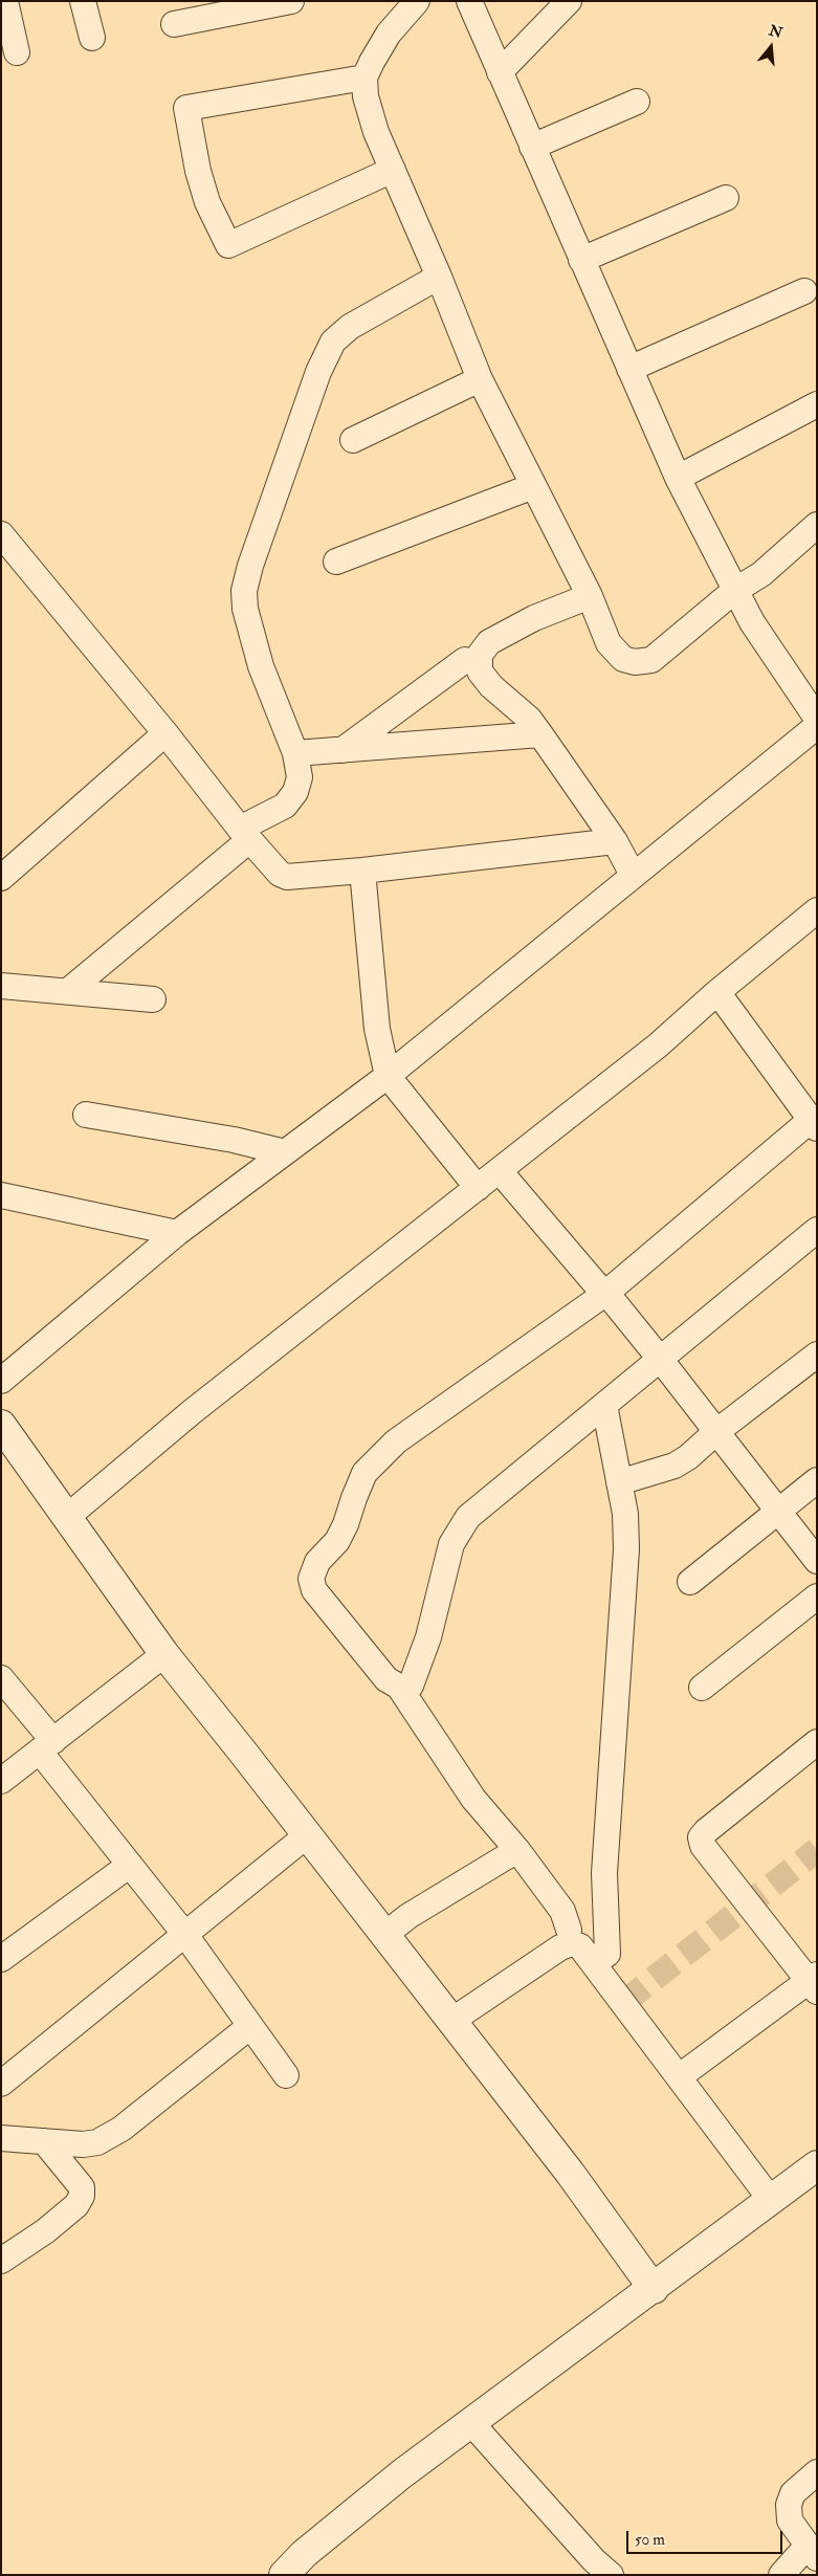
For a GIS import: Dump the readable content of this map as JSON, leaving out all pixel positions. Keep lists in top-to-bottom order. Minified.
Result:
{"scale_bar":"50 m","north":"top"}
